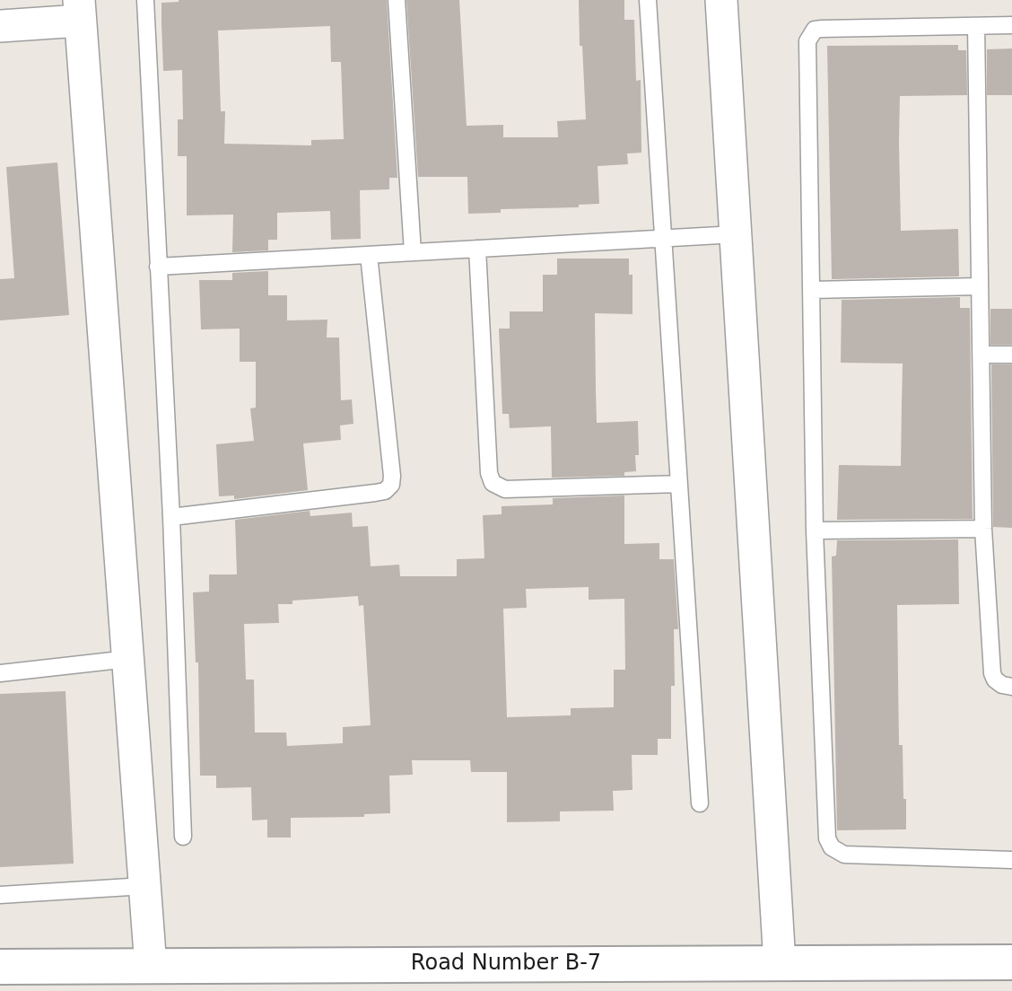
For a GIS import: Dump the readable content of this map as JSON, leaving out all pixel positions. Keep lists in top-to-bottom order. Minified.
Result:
{"streets":{"street":["Road Number B-7"]}}
